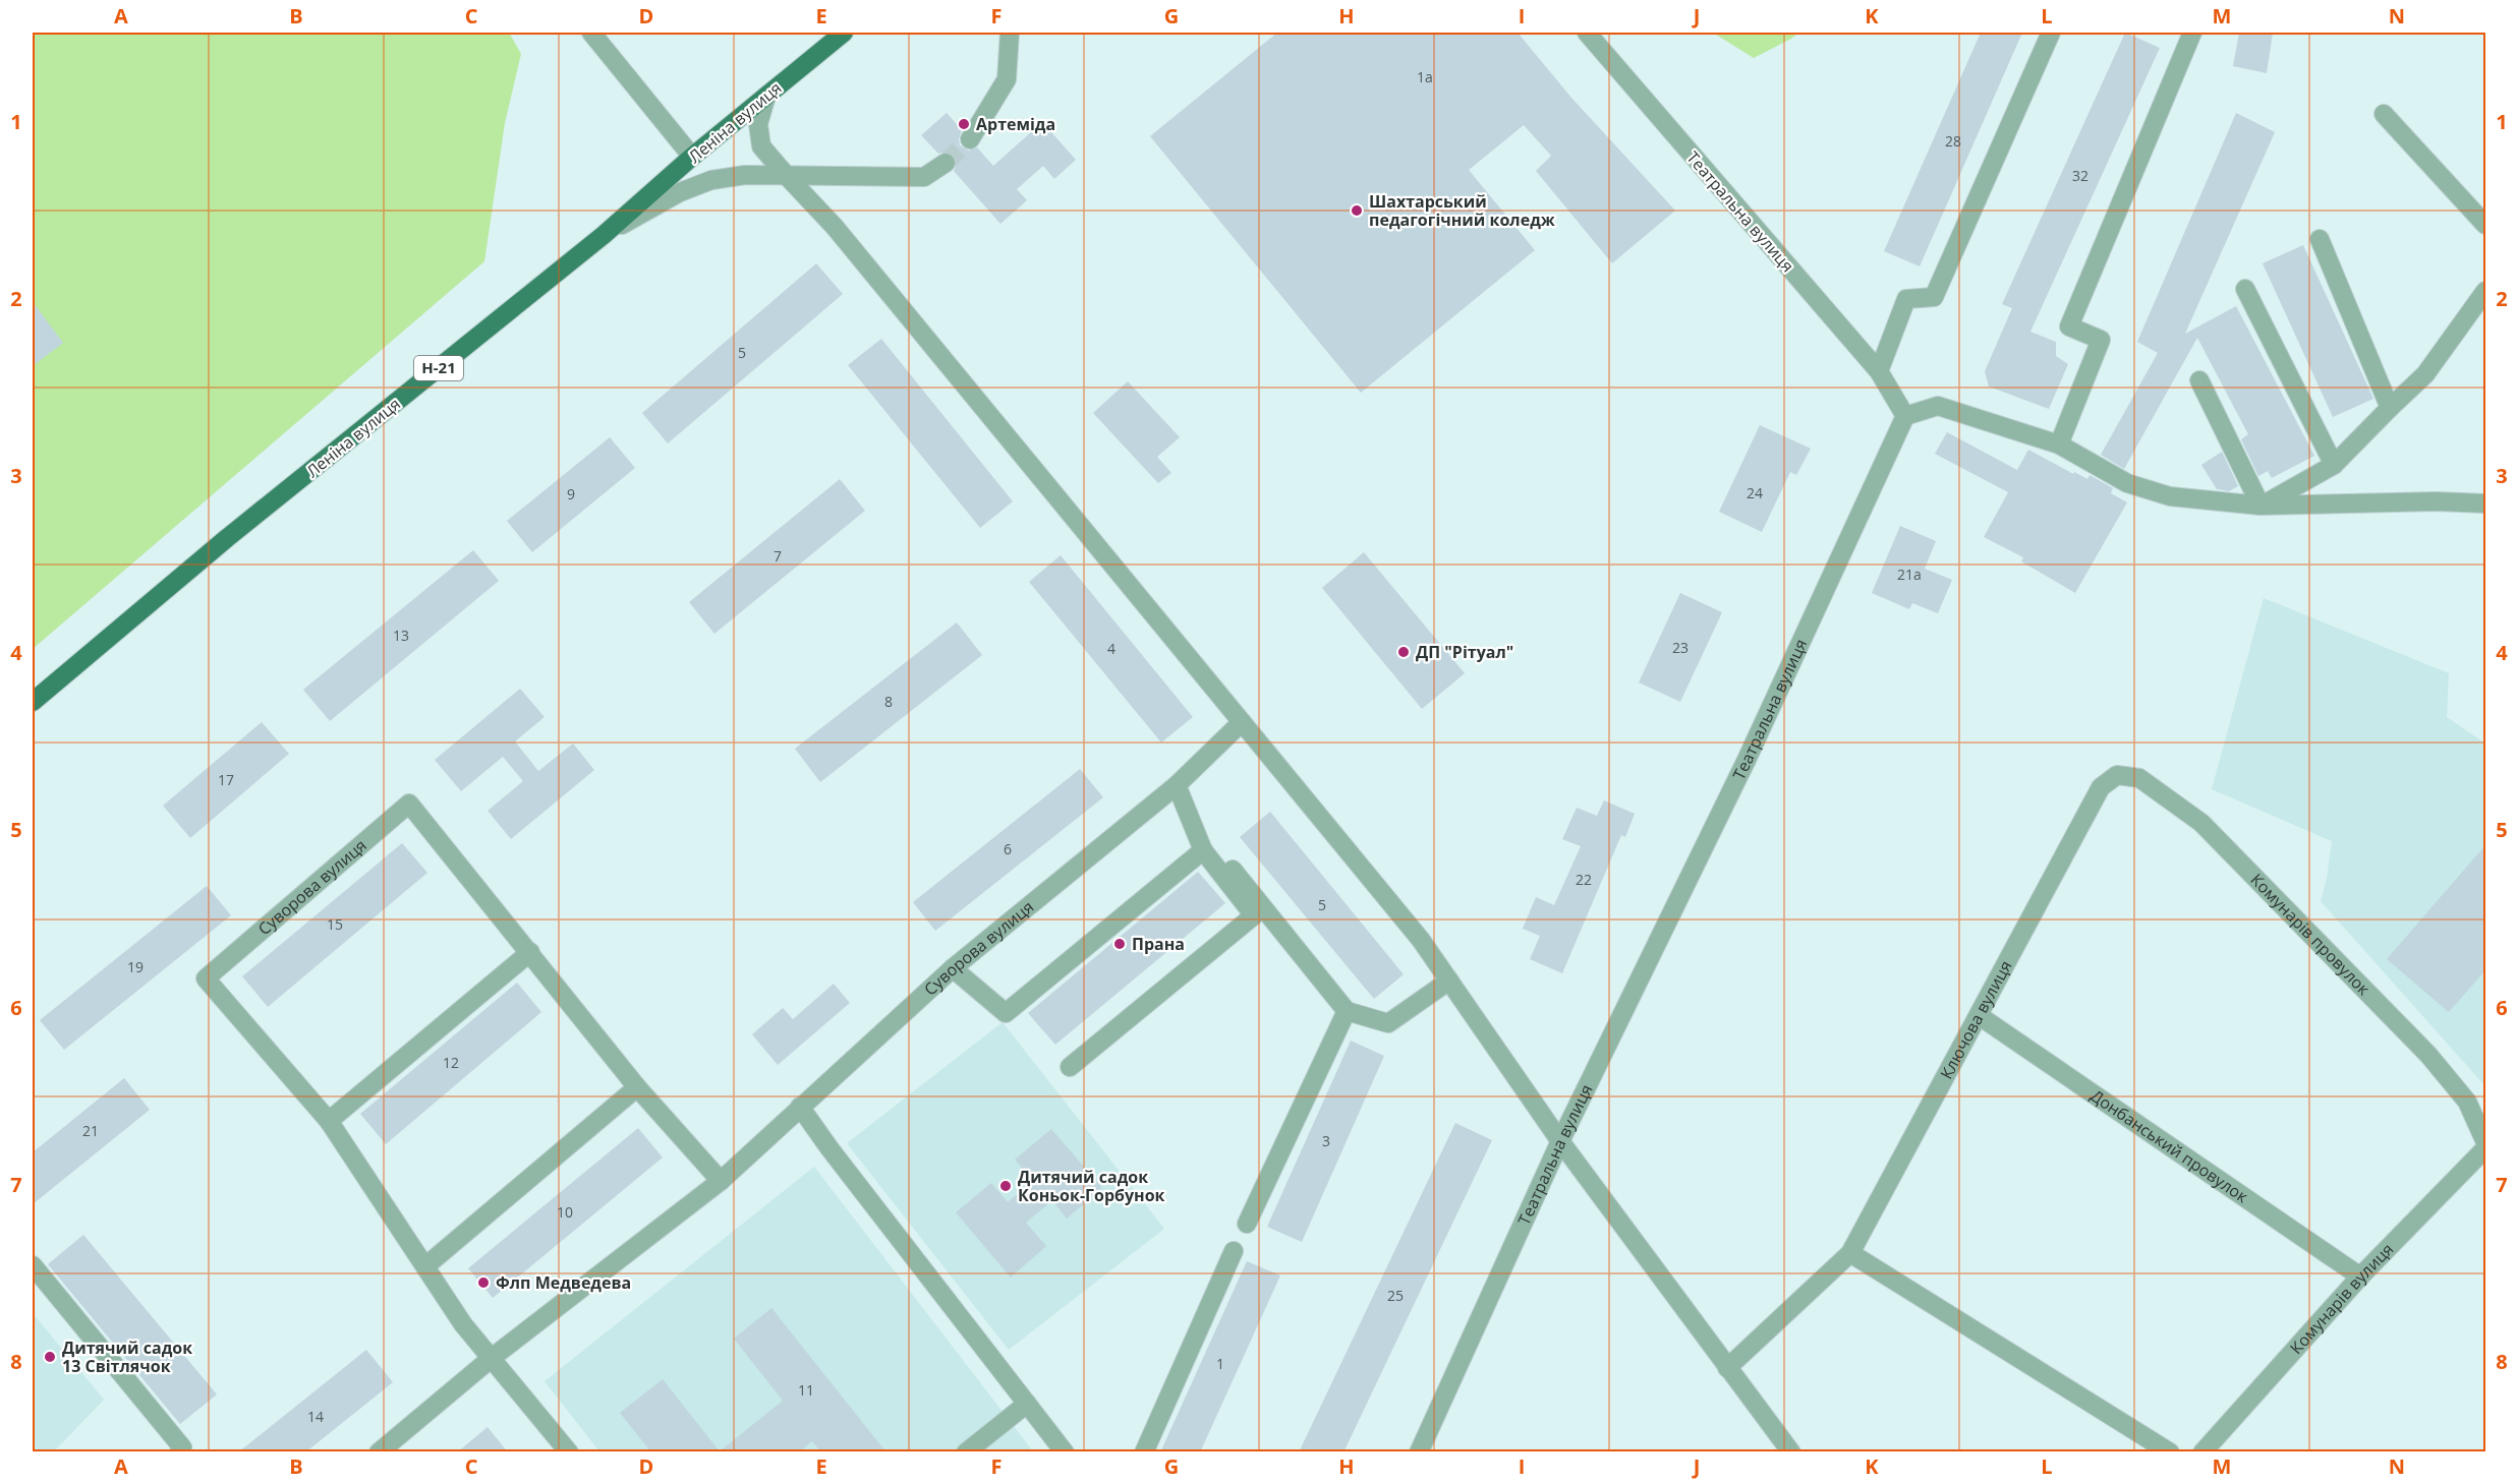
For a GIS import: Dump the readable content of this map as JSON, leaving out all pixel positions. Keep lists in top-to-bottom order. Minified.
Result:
{"streets":{"main road":["Леніна вулиця","Н-21"],"street":["Театральна вулиця","Суворова вулиця","Комунарів провулок","Ключова вулиця","Донбанський провулок","Комунарів вулиця"]},"crossings":[["Комунарів провулок","Ключова вулиця"],["Ключова вулиця","Донбанський провулок"],["Донбанський провулок","Комунарів вулиця"]],"places":["Артеміда","Шахтарський педагогічний коледж","ДП \"Рітуал\"","Прана","Дитячий садок Коньок-Горбунок","Флп Медведева","Дитячий садок 13 Світлячок"],"house_numbers":["1а","28","32","5","24","9","7","21а","13","23","4","8","17","6","22","5","15","19","12","21","3","10","25","1","11","14"],"grid":{"columns":["A","B","C","D","E","F","G","H","I","J","K","L","M","N"],"rows":["1","2","3","4","5","6","7","8"]}}
